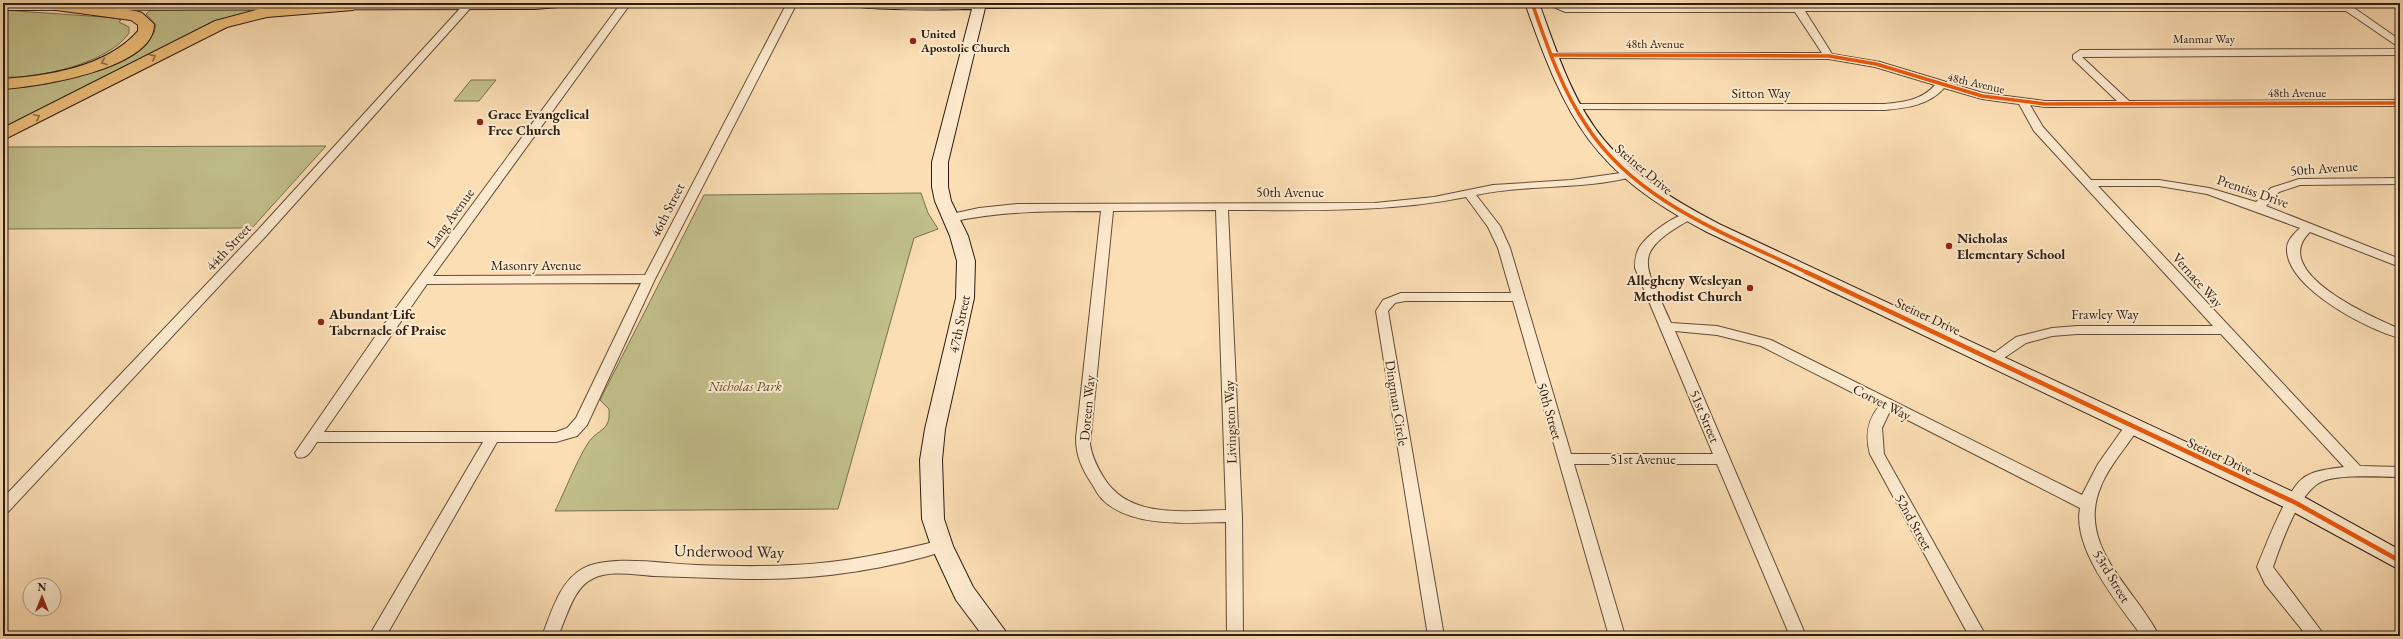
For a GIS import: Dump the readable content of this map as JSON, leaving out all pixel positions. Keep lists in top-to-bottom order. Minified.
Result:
{"streets":{"street":["Manmar Way","48th Avenue","Sitton Way","50th Avenue","Steiner Drive","Prentiss Drive","46th Street","Lang Avenue","44th Street","Masonry Avenue","Vernace Way","Frawley Way","47th Street","Corvet Way","Dingman Circle","Doreen Way","50th Street","51st Street","Livingston Way","51st Avenue","52nd Street","Underwood Way","53rd Street"]},"crossings":[["Manmar Way","48th Avenue"],["48th Avenue","Sitton Way"],["48th Avenue","Steiner Drive"],["48th Avenue","Vernace Way"],["Sitton Way","Steiner Drive"],["50th Avenue","Steiner Drive"],["50th Avenue","Prentiss Drive"],["50th Avenue","47th Street"],["50th Avenue","Doreen Way"],["50th Avenue","50th Street"],["50th Avenue","Livingston Way"],["Steiner Drive","Frawley Way"],["Steiner Drive","51st Street"],["Steiner Drive","53rd Street"],["Prentiss Drive","Vernace Way"],["46th Street","Masonry Avenue"],["Lang Avenue","Masonry Avenue"],["Vernace Way","Frawley Way"],["47th Street","Underwood Way"],["Corvet Way","51st Street"],["Corvet Way","52nd Street"],["Corvet Way","53rd Street"],["Dingman Circle","50th Street"],["Doreen Way","Livingston Way"],["50th Street","51st Avenue"],["51st Street","51st Avenue"]],"parks":["Nicholas Park"],"places":["United Apostolic Church","Grace Evangelical Free Church","Nicholas Elementary School","Allegheny Wesleyan Methodist Church","Abundant Life Tabernacle of Praise"],"north":"top"}
